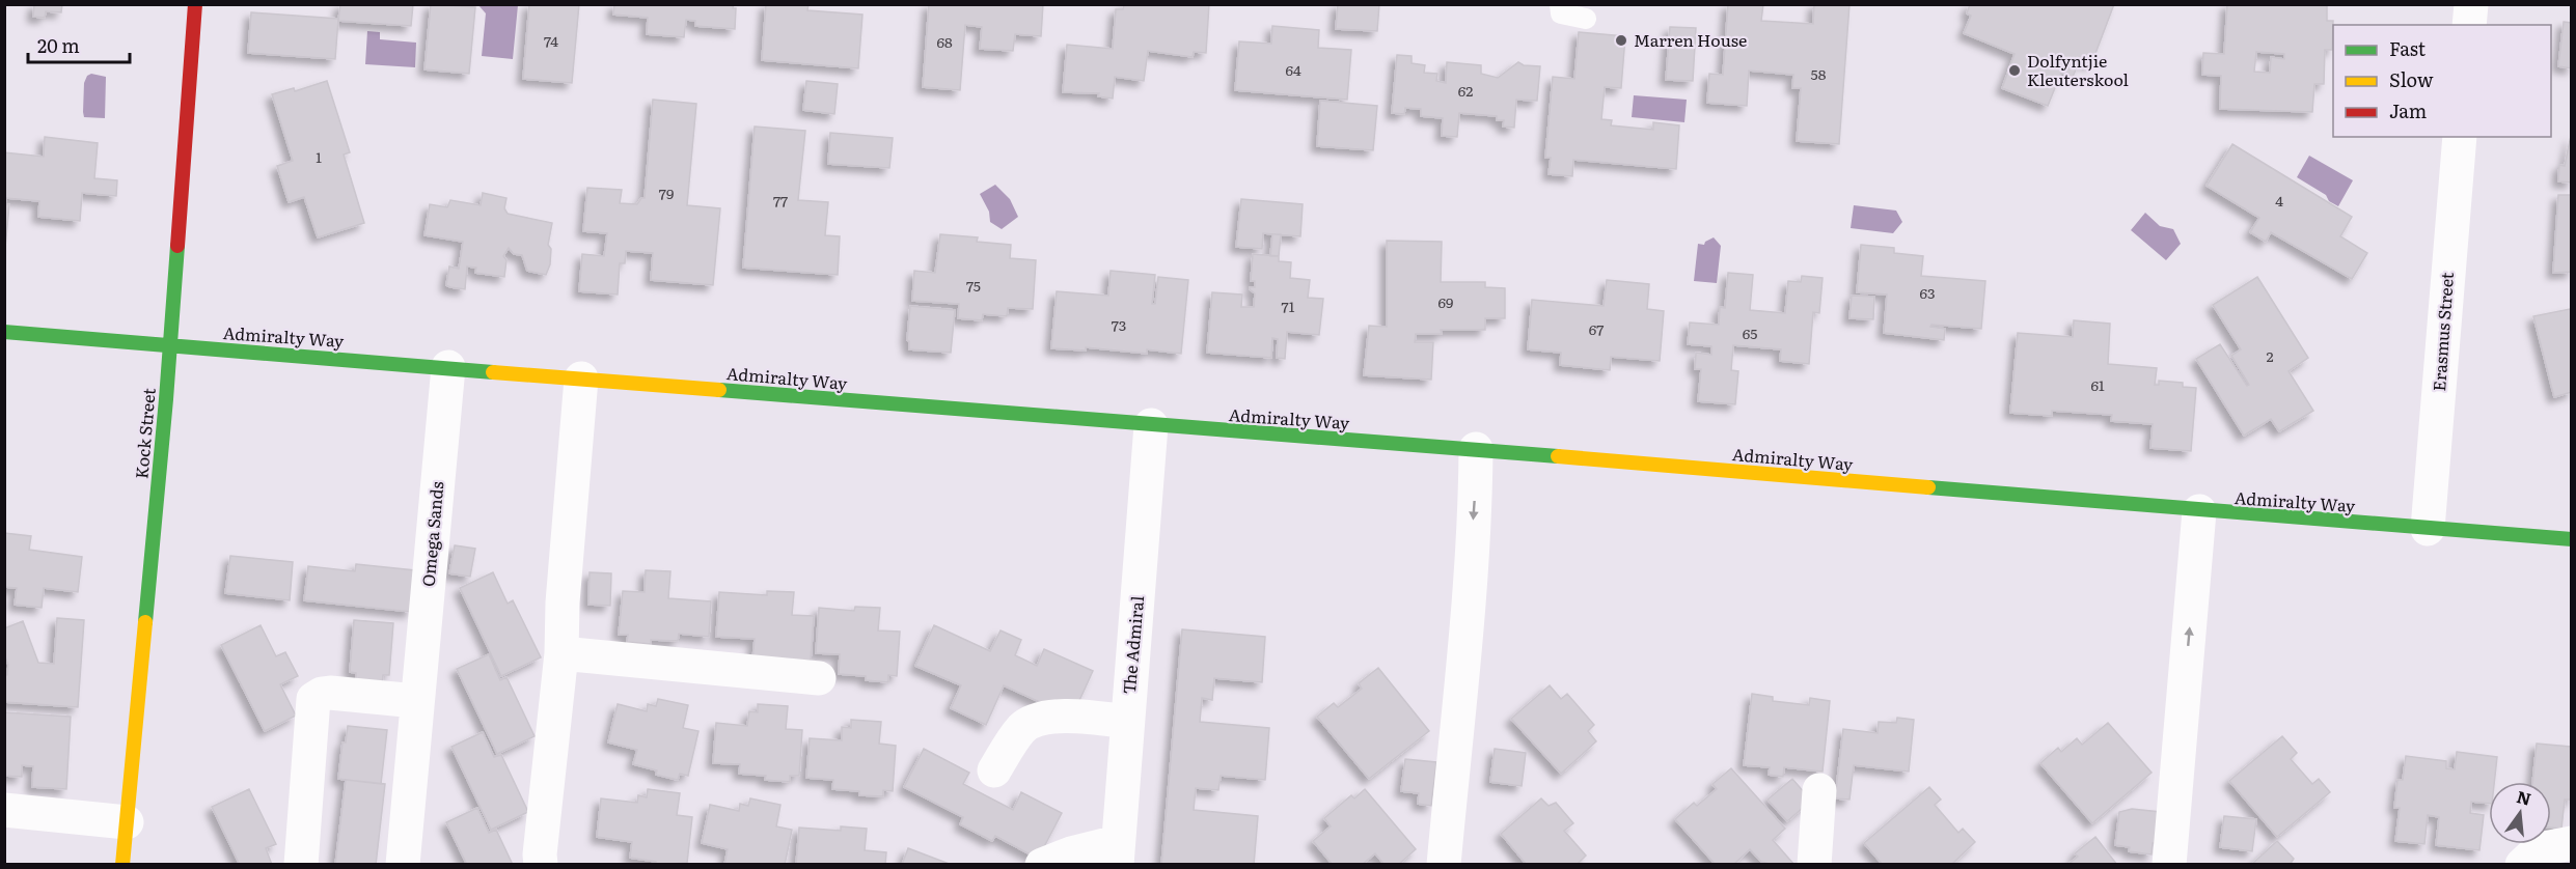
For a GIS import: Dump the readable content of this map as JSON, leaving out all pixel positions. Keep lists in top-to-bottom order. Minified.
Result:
{"streets":{"main road":["Admiralty Way","Kock Street"],"street":["Erasmus Street","Omega Sands","The Admiral"]},"crossings":[["Erasmus Street","Admiralty Way"],["Admiralty Way","Kock Street"],["Admiralty Way","Omega Sands"],["Admiralty Way","The Admiral"]],"places":["Marren House","Dolfyntjie Kleuterskool"],"house_numbers":["74","68","64","58","62","1","79","77","4","75","63","69","71","73","67","65","2","61"],"legend":["Fast","Slow","Jam"],"scale_bar":"20 m","north":"top"}
